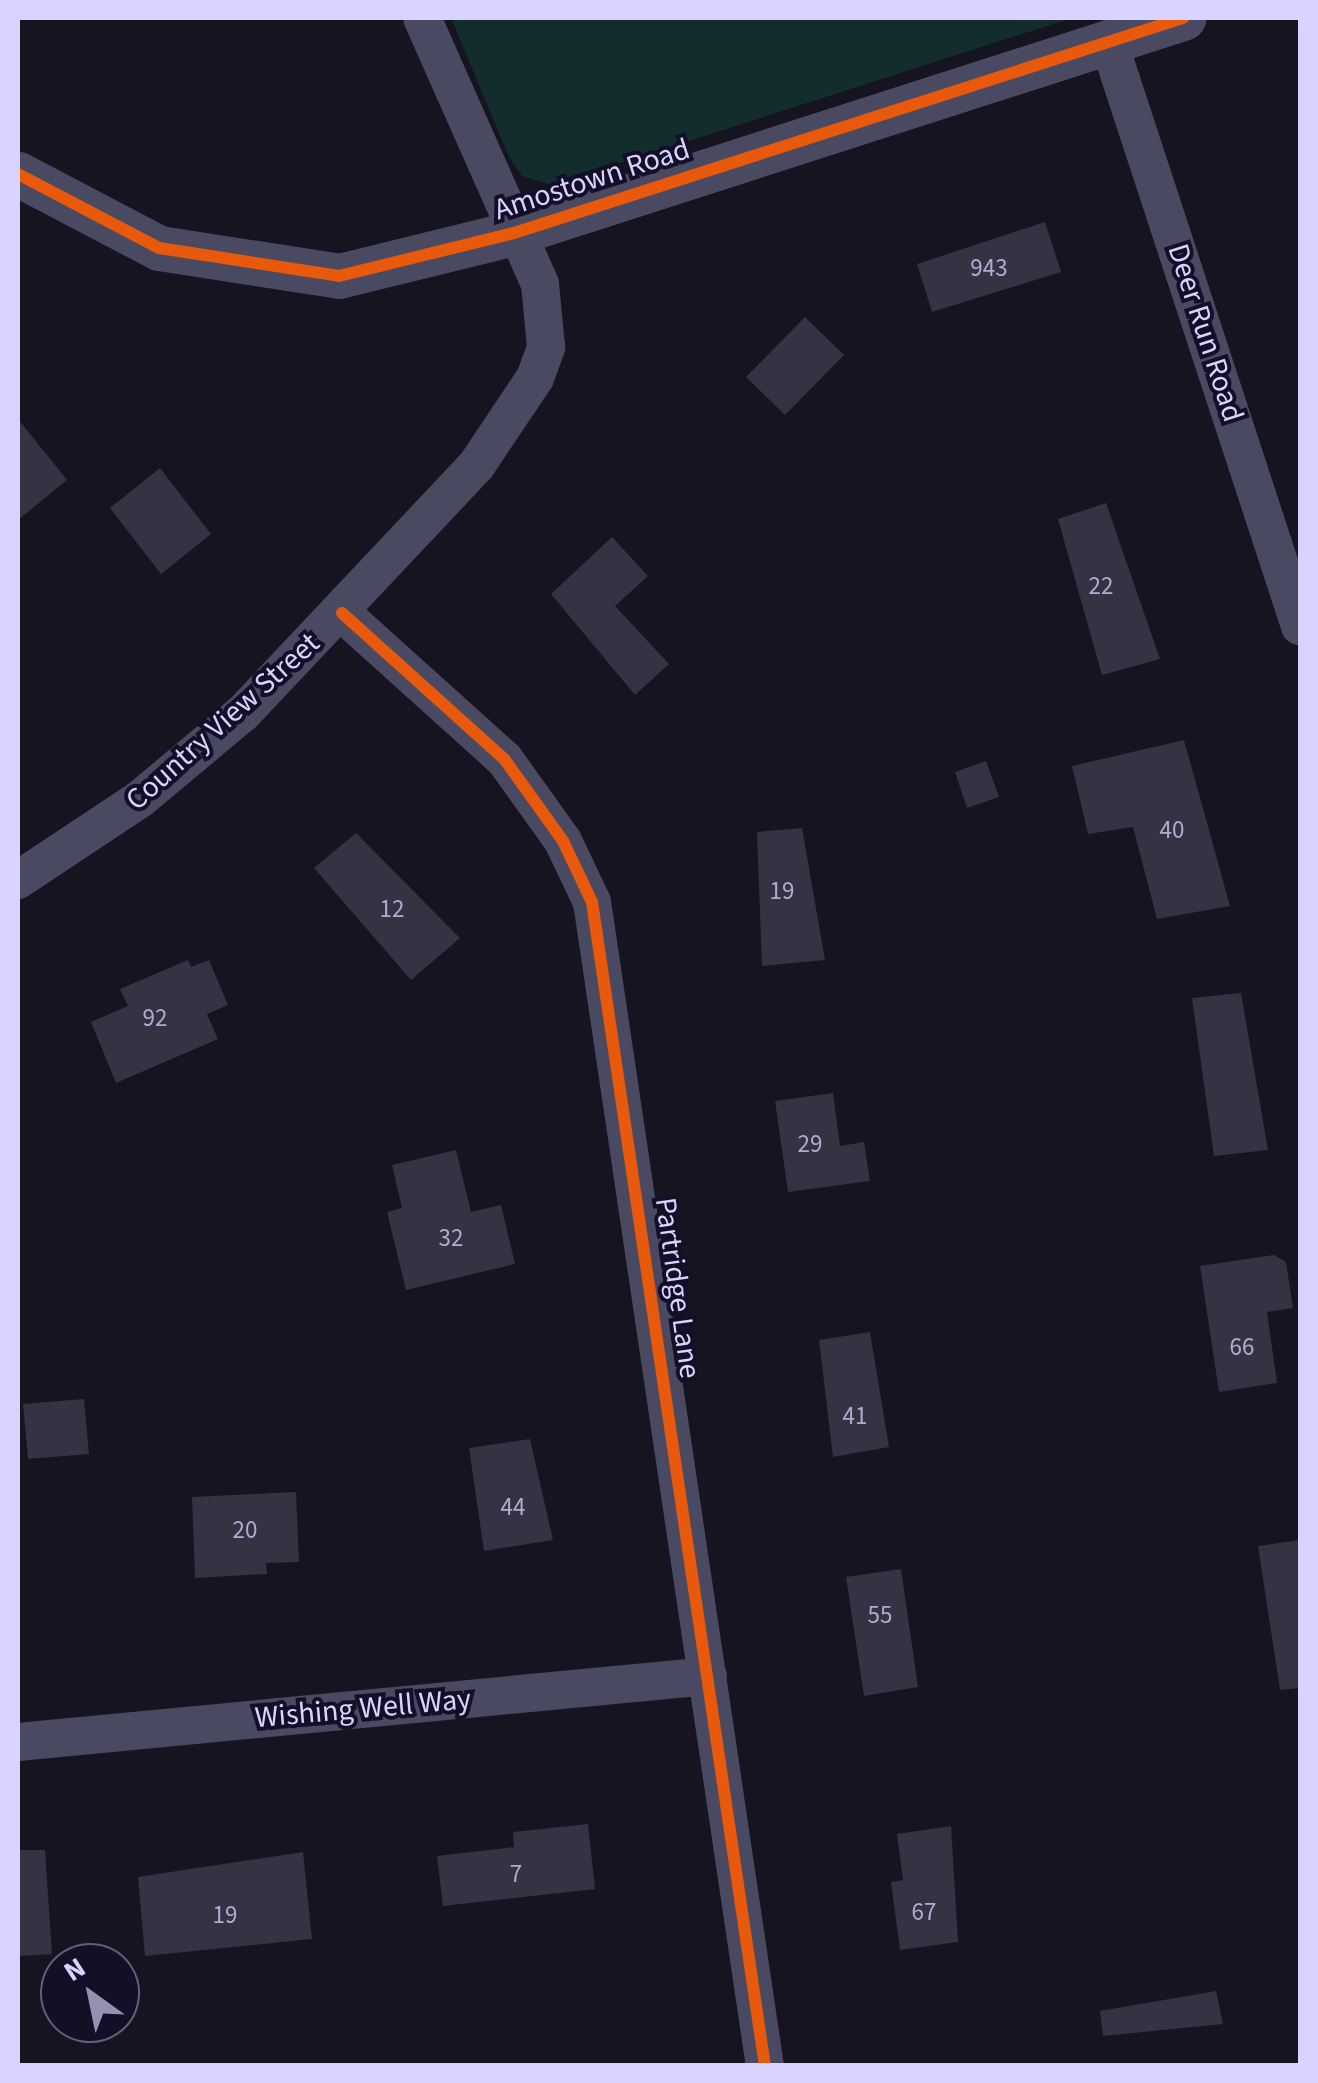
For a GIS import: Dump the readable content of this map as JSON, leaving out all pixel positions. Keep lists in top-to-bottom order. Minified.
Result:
{"streets":{"street":["Amostown Road","Deer Run Road","Country View Street","Partridge Lane","Wishing Well Way"]},"crossings":[["Amostown Road","Deer Run Road"],["Amostown Road","Country View Street"],["Country View Street","Partridge Lane"],["Partridge Lane","Wishing Well Way"]],"house_numbers":["943","22","40","19","12","92","29","32","66","41","44","20","55","7","67","19"],"north":"top left"}
